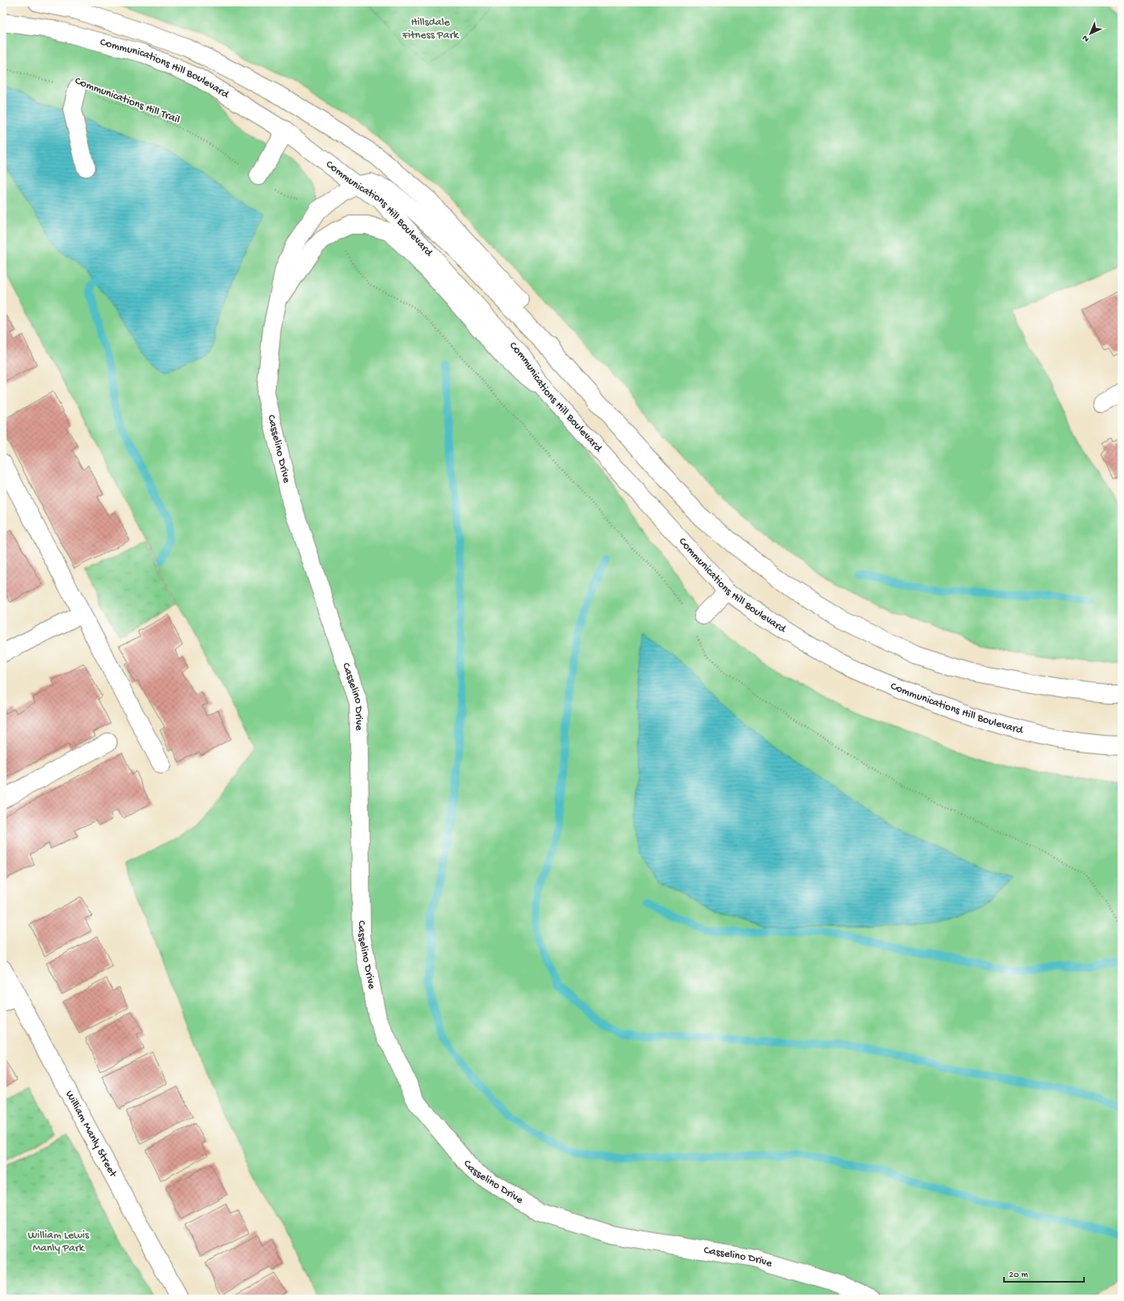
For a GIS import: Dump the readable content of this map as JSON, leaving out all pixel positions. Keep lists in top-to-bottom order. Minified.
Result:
{"streets":{"street":["Communications Hill Boulevard","Casselino Drive","William Manly Street"],"path":["Communications Hill Trail"]},"crossings":[["Communications Hill Boulevard","Casselino Drive"]],"parks":["Hillsdale Fitness Park","William Lewis Manly Park"],"scale_bar":"20 m","north":"bottom left"}
